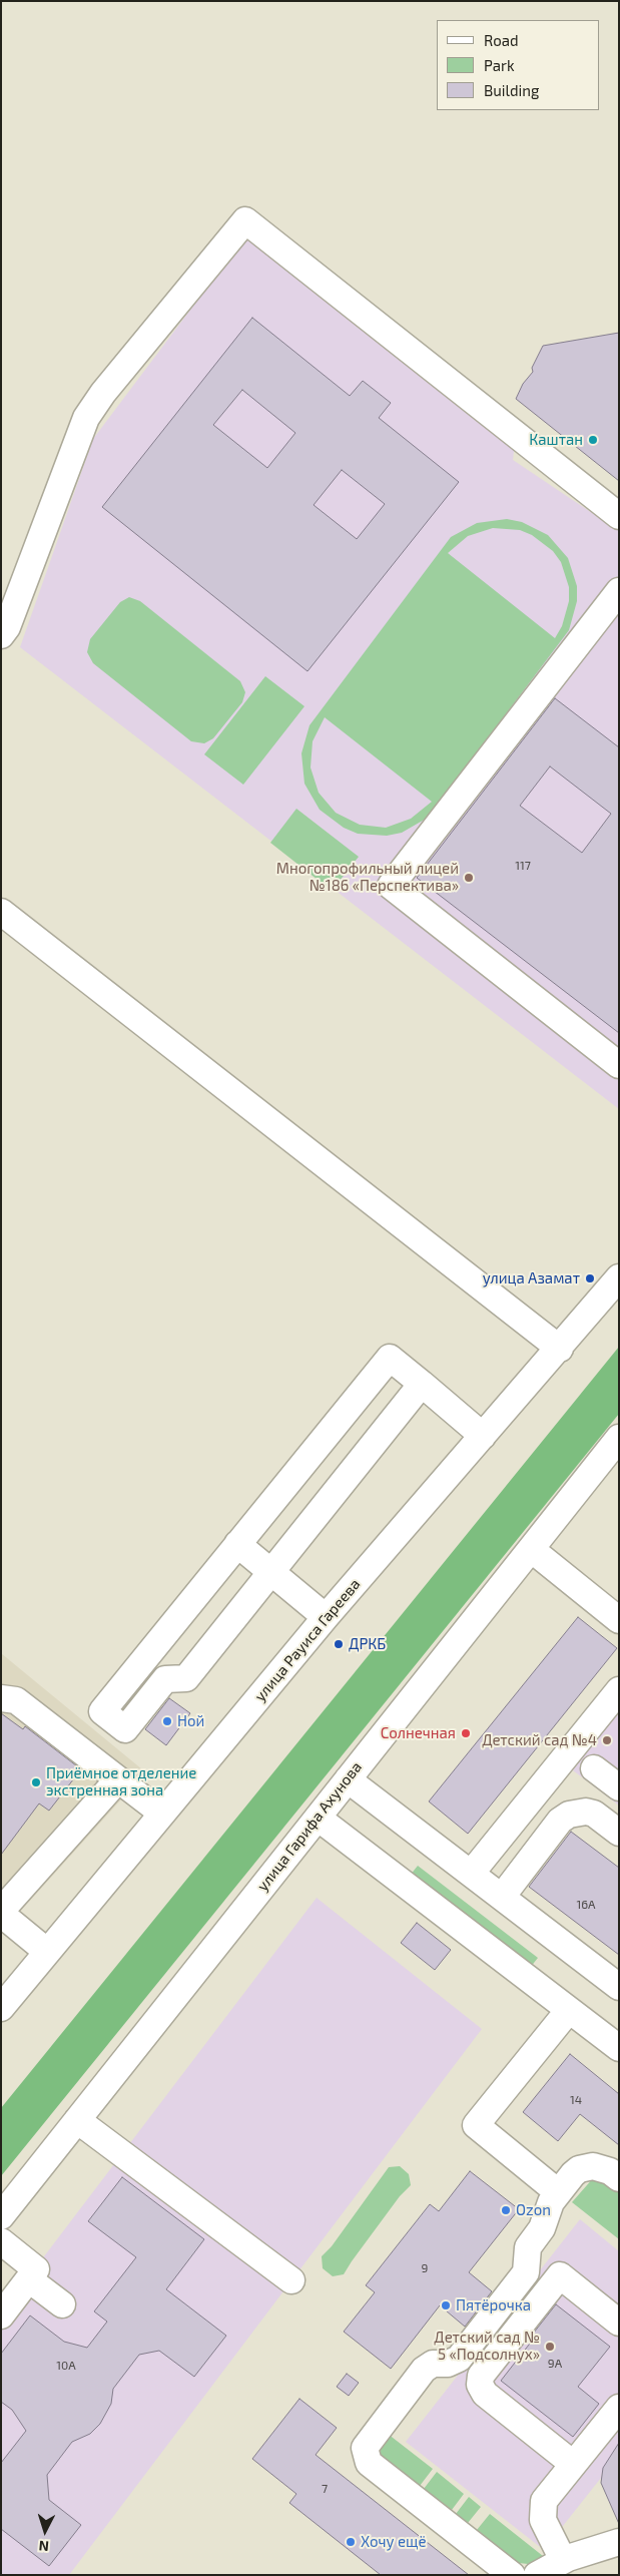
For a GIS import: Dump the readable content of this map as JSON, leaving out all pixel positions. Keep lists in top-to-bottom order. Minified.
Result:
{"streets":{"street":["улица Рауиса Гареева","улица Гарифа Ахунова"]},"places":["Каштан","Многопрофильный лицей №186 «Перспектива»","улица Азамат","ДРКБ","Ной","Солнечная","Детский сад №4","Приёмное отделение экстренная зона","Ozon","Пятёрочка","Детский сад № 5 «Подсолнух»","Хочу ещё"],"house_numbers":["117","16А","14","9","9А","10А","7"],"legend":["Road","Park","Building"],"north":"bottom"}
